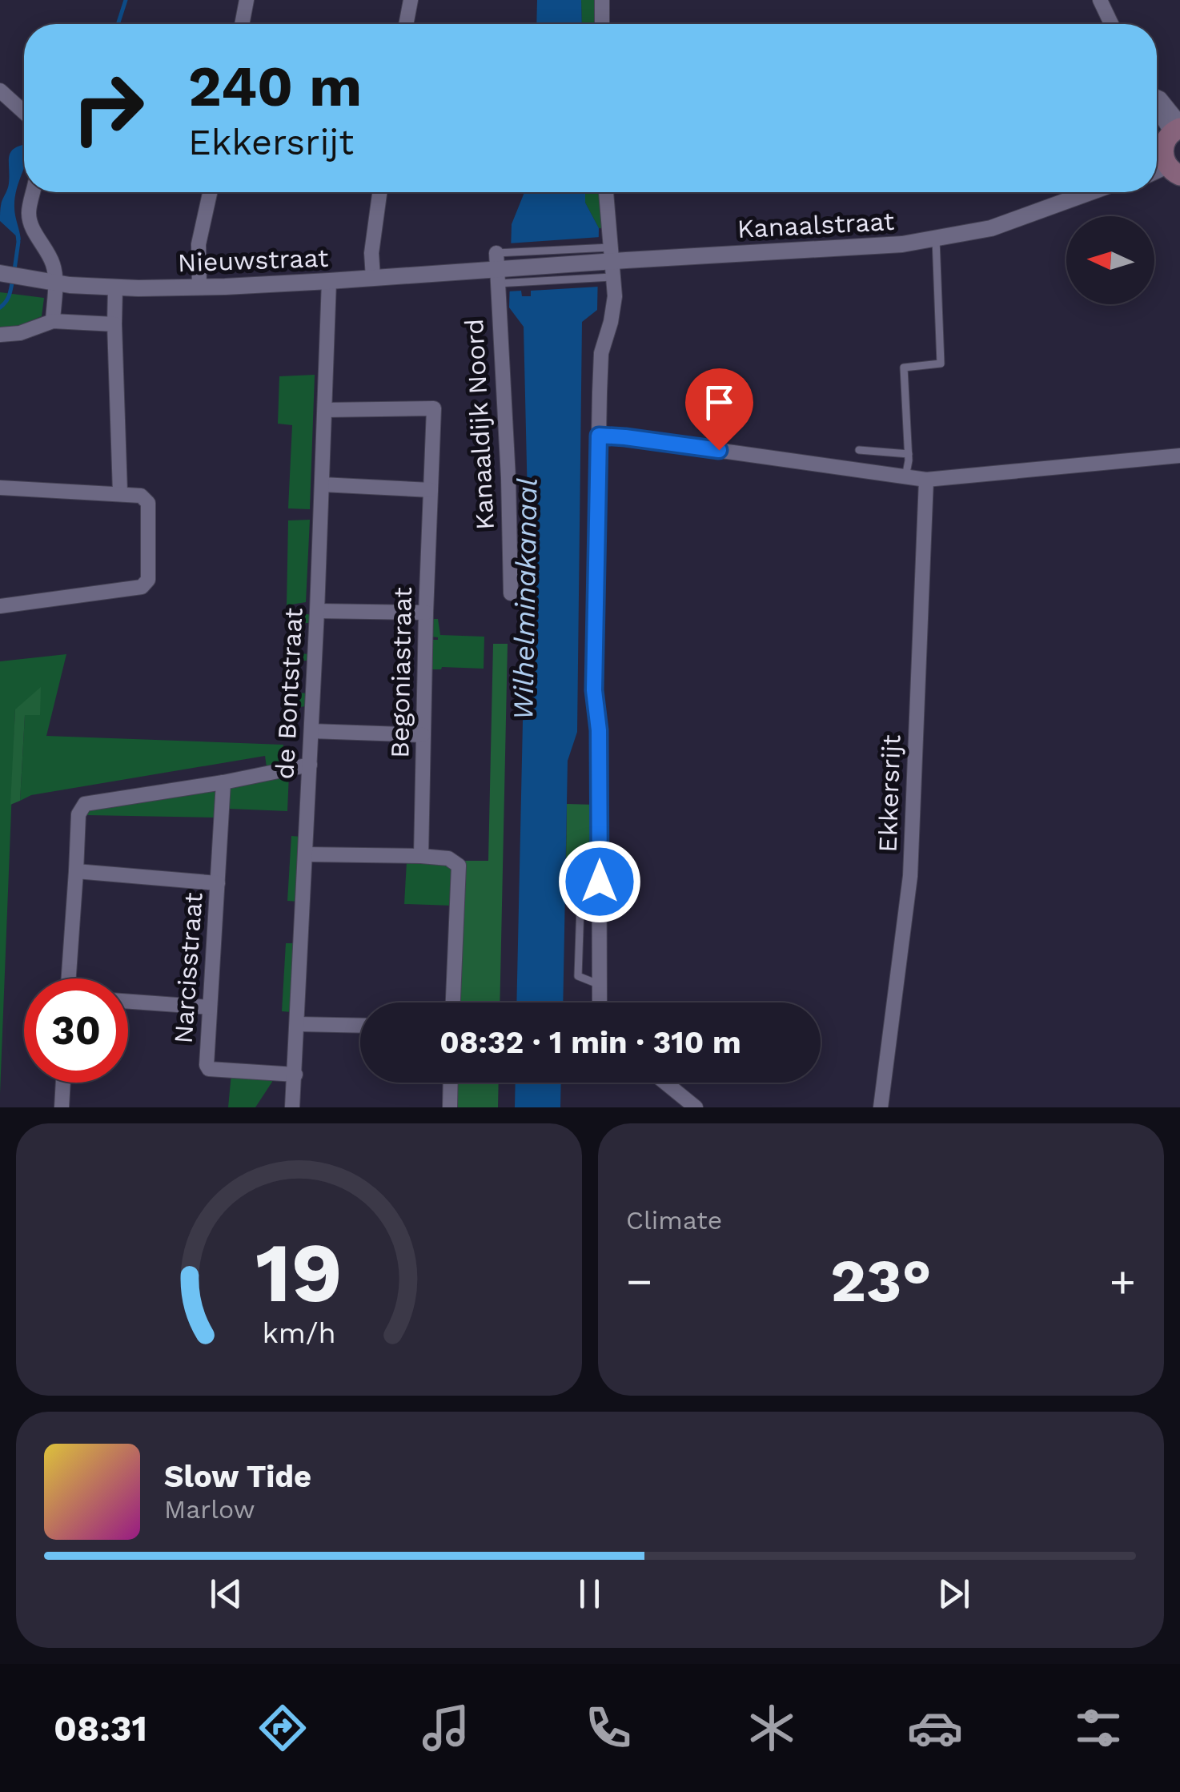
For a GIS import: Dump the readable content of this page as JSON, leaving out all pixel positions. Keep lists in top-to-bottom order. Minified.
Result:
{"streets":{"street":["Kanaalstraat","Nieuwstraat","Kanaaldijk Noord","Begoniastraat","de Bontstraat","Ekkersrijt","Narcisstraat"]},"crossings":[["Kanaalstraat","Nieuwstraat"],["Kanaalstraat","Kanaaldijk Noord"],["Nieuwstraat","Kanaaldijk Noord"],["Nieuwstraat","de Bontstraat"],["Begoniastraat","de Bontstraat"],["de Bontstraat","Narcisstraat"]],"water":["Wilhelminakanaal"],"north":"left","page":{"turn":["240 m","Ekkersrijt"],"limit":"30","trip":"08:32 · 1 min · 310 m","tile":"Climate","heat":["−","23°","+"],"song":["Slow Tide","Marlow"],"tabs":"08:31","gauge":["19","km/h"]}}
